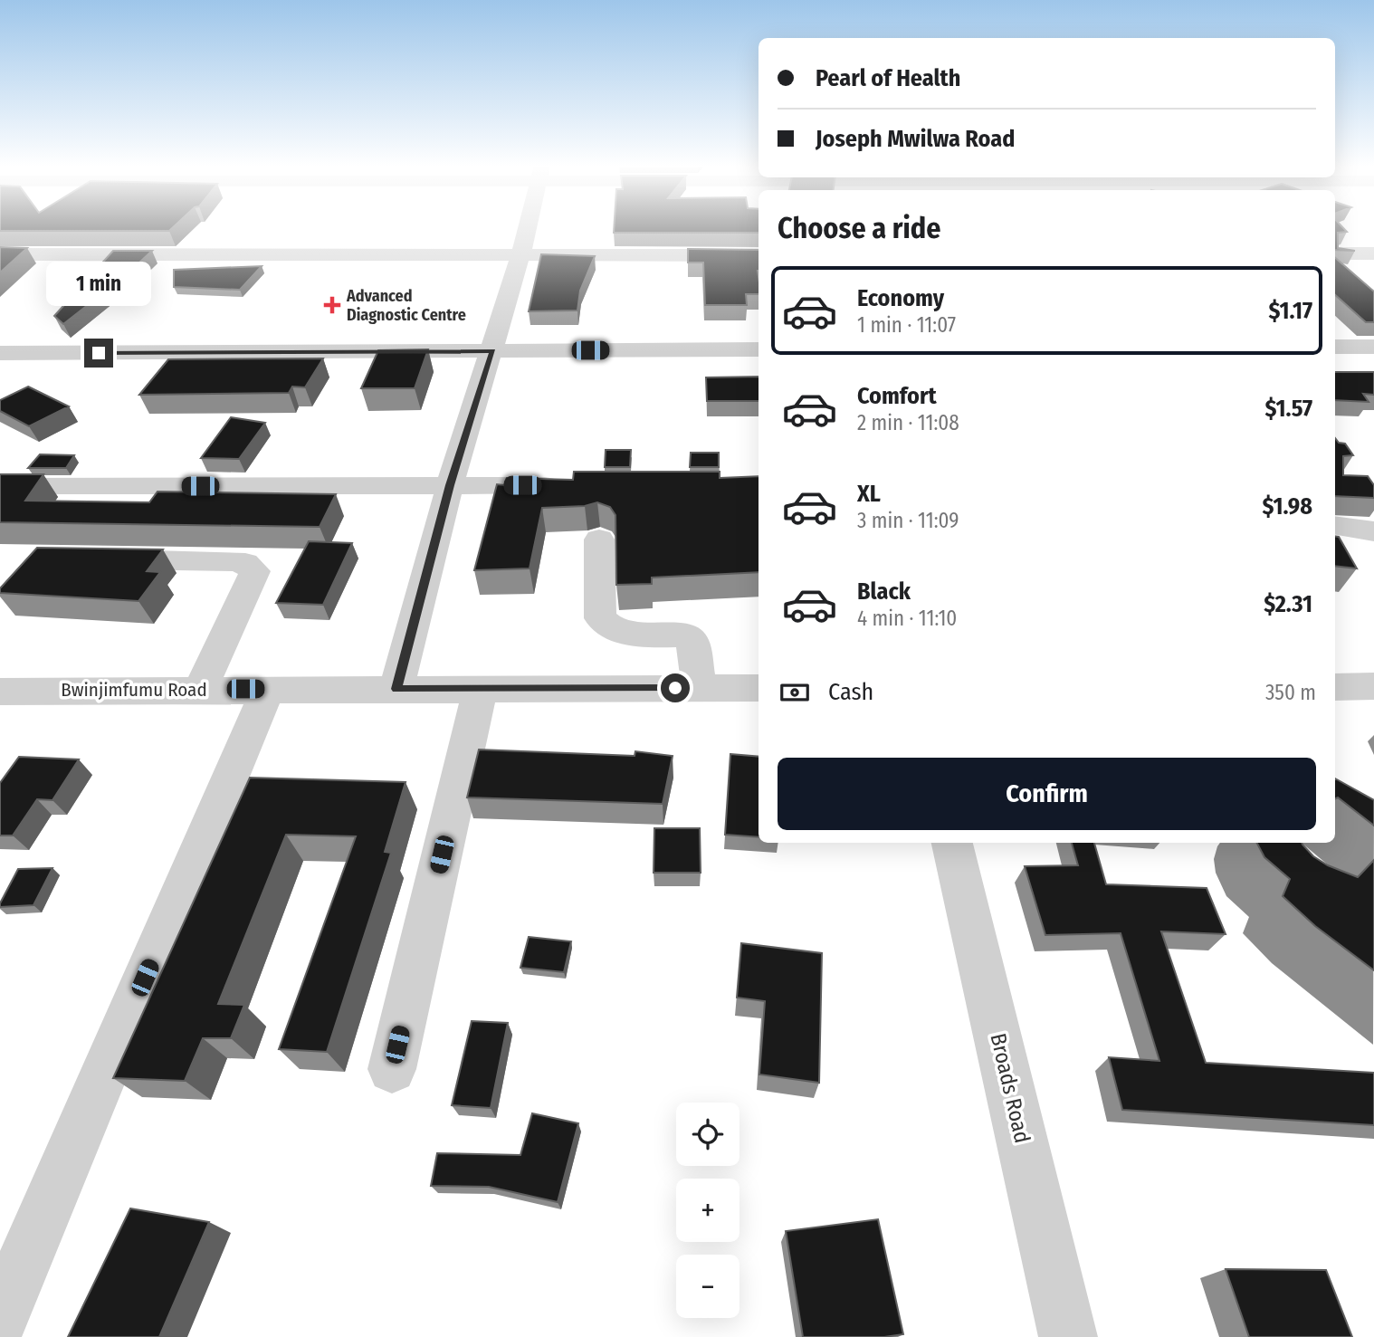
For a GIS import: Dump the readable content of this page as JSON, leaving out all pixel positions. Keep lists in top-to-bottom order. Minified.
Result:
{"streets":{"street":["Bwinjimfumu Road","Broads Road"]},"places":{"health":["Advanced Diagnostic Centre"]},"page":{"banner":["Pearl of Health","Joseph Mwilwa Road"],"heading":"Choose a ride","bubble":"1 min","list":[{"name":"Economy","note":"1 min · 11:07","value":"$1.17"},{"name":"Comfort","note":"2 min · 11:08","value":"$1.57"},{"name":"XL","note":"3 min · 11:09","value":"$1.98"},{"name":"Black","note":"4 min · 11:10","value":"$2.31"}],"pay":["Cash","350 m"],"buttons":"Confirm","map_buttons":["+","−"]}}
